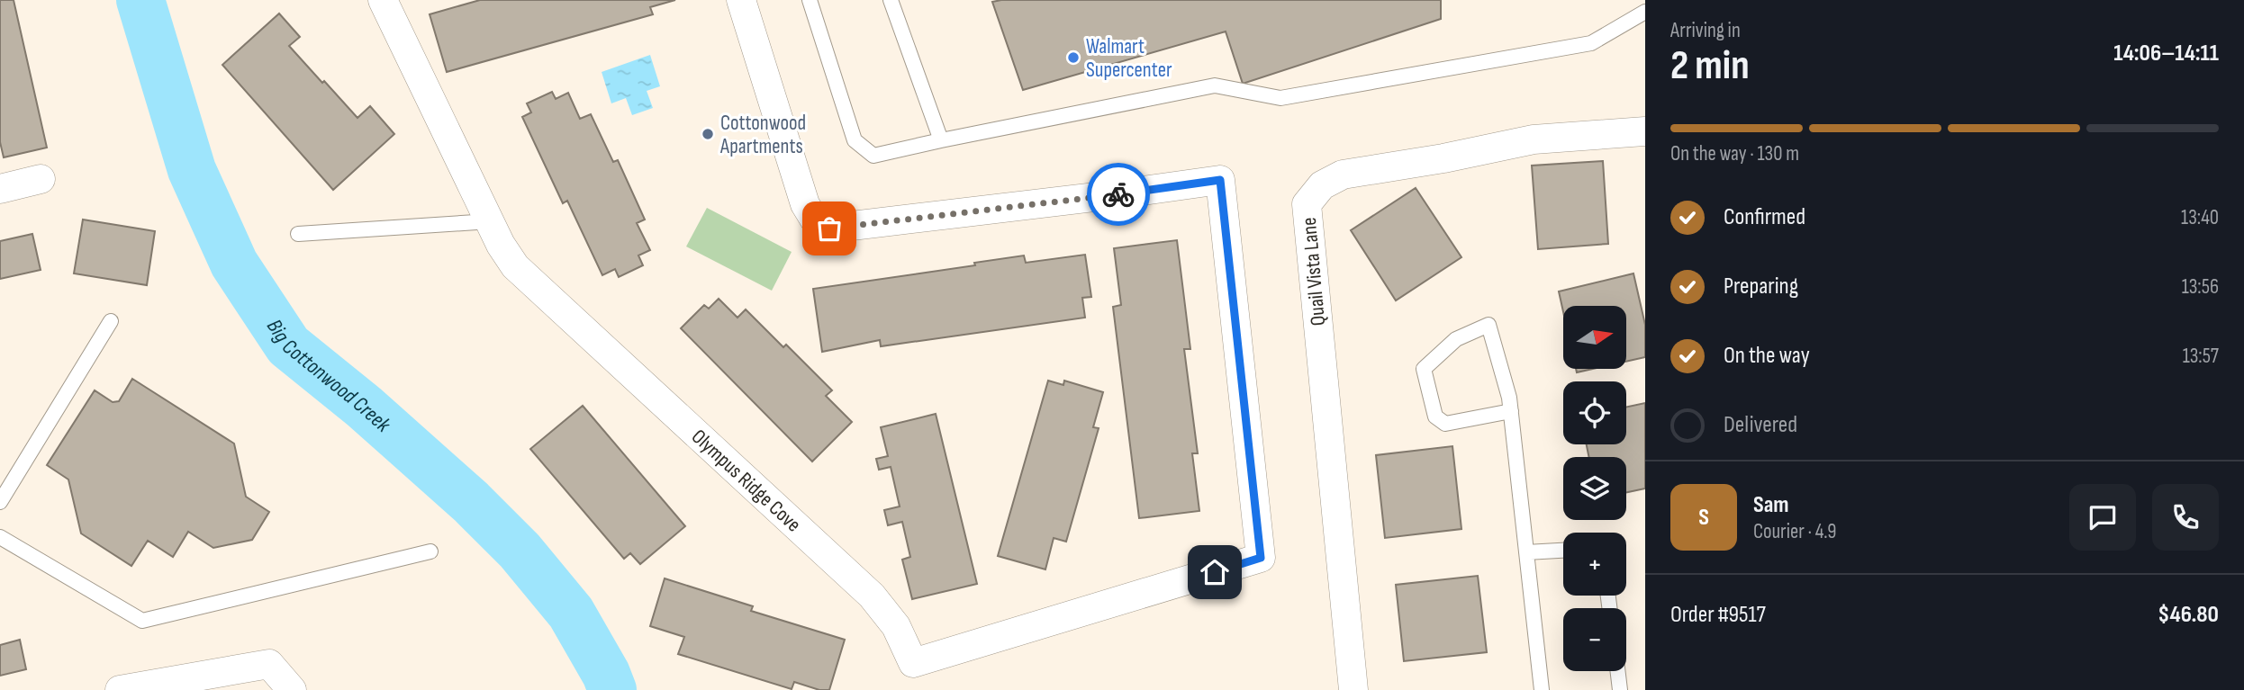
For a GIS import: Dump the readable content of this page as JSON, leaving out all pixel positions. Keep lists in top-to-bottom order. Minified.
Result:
{"streets":{"street":["Quail Vista Lane","Olympus Ridge Cove"]},"water":["Big Cottonwood Creek"],"places":["Walmart Supercenter","Cottonwood Apartments"],"north":"right","page":{"heading":["2 min","Arriving in","14:06–14:11"],"panel":["Sam","Courier · 4.9","Order #9517","$46.80"],"bar":"On the way · 130 m","list":[["Confirmed","13:40"],["Preparing","13:56"],["On the way","13:57"],"Delivered"],"map_buttons":["+","−"],"round":"S"}}
